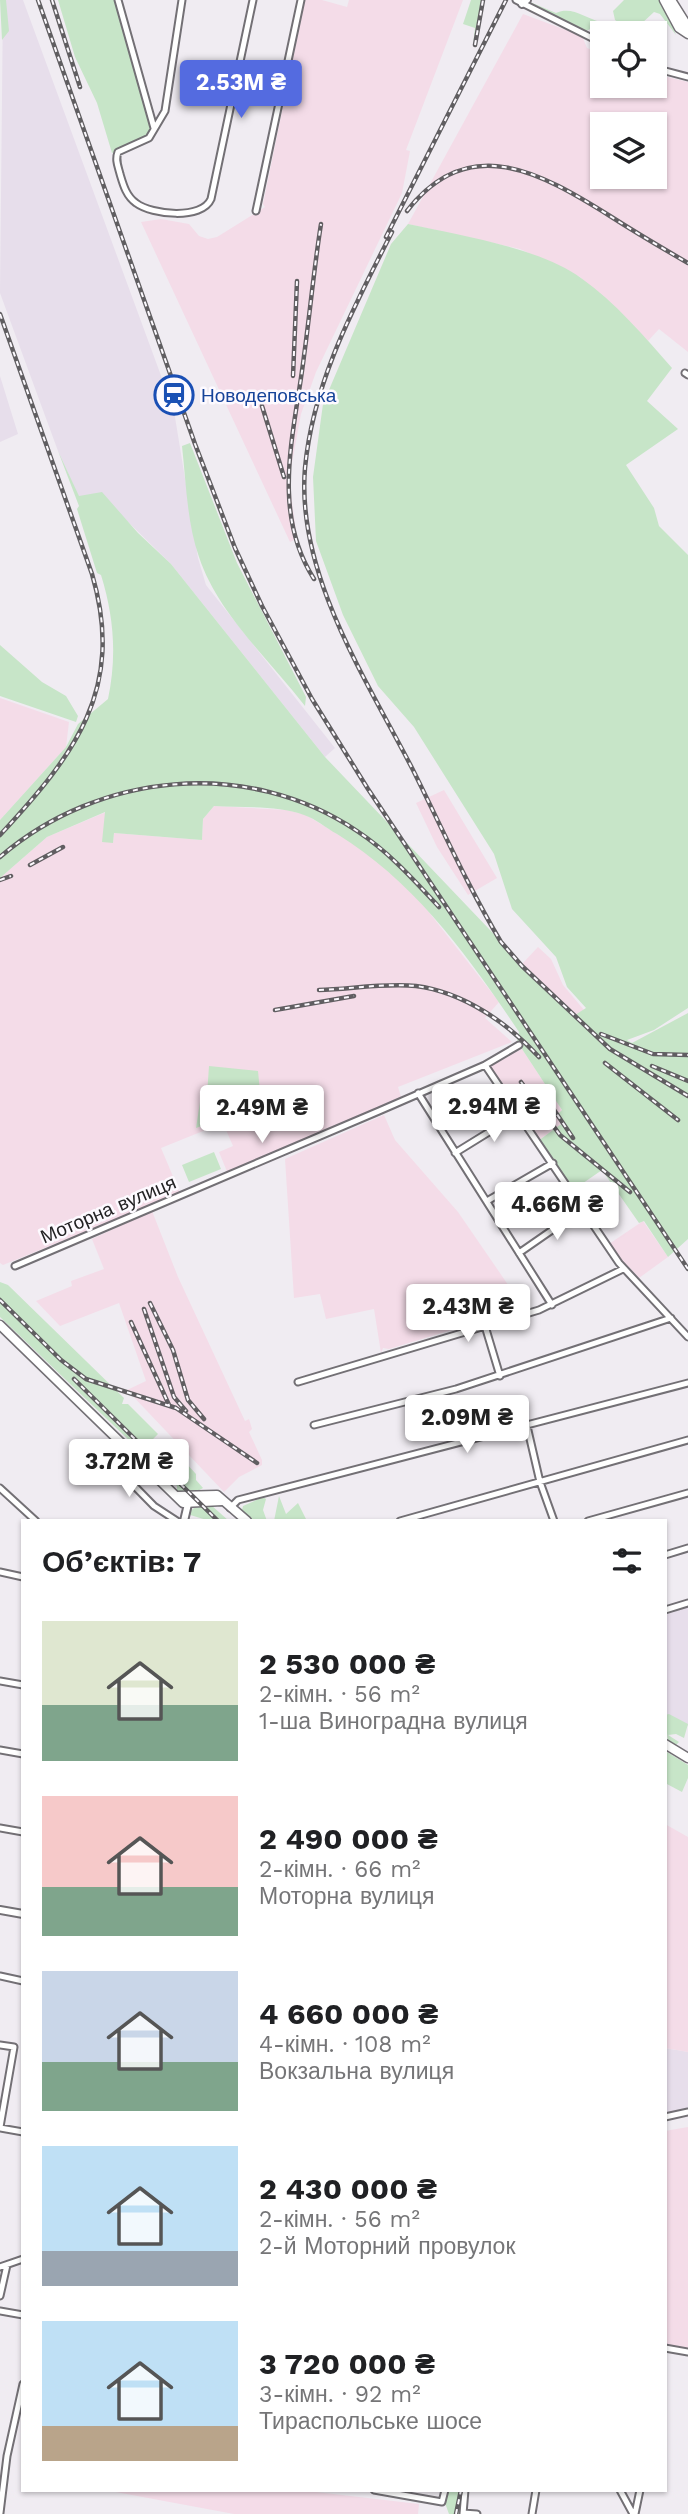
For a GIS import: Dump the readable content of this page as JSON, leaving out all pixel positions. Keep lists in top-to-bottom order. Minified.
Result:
{"streets":{"street":["Моторна вулиця"]},"places":{"station":["Новодеповська"]},"page":{"price":["2.53M ₴","2.94M ₴","2.49M ₴","4.66M ₴","2.43M ₴","2.09M ₴","3.72M ₴"],"heading":"Об’єктів: 7","list":[{"name":"2 530 000 ₴","note":"2-кімн. · 56 m² · 1-ша Виноградна вулиця"},{"name":"2 490 000 ₴","note":"2-кімн. · 66 m² · Моторна вулиця"},{"name":"4 660 000 ₴","note":"4-кімн. · 108 m² · Вокзальна вулиця"},{"name":"2 430 000 ₴","note":"2-кімн. · 56 m² · 2-й Моторний провулок"},{"name":"3 720 000 ₴","note":"3-кімн. · 92 m² · Тираспольське шосе"}]}}
